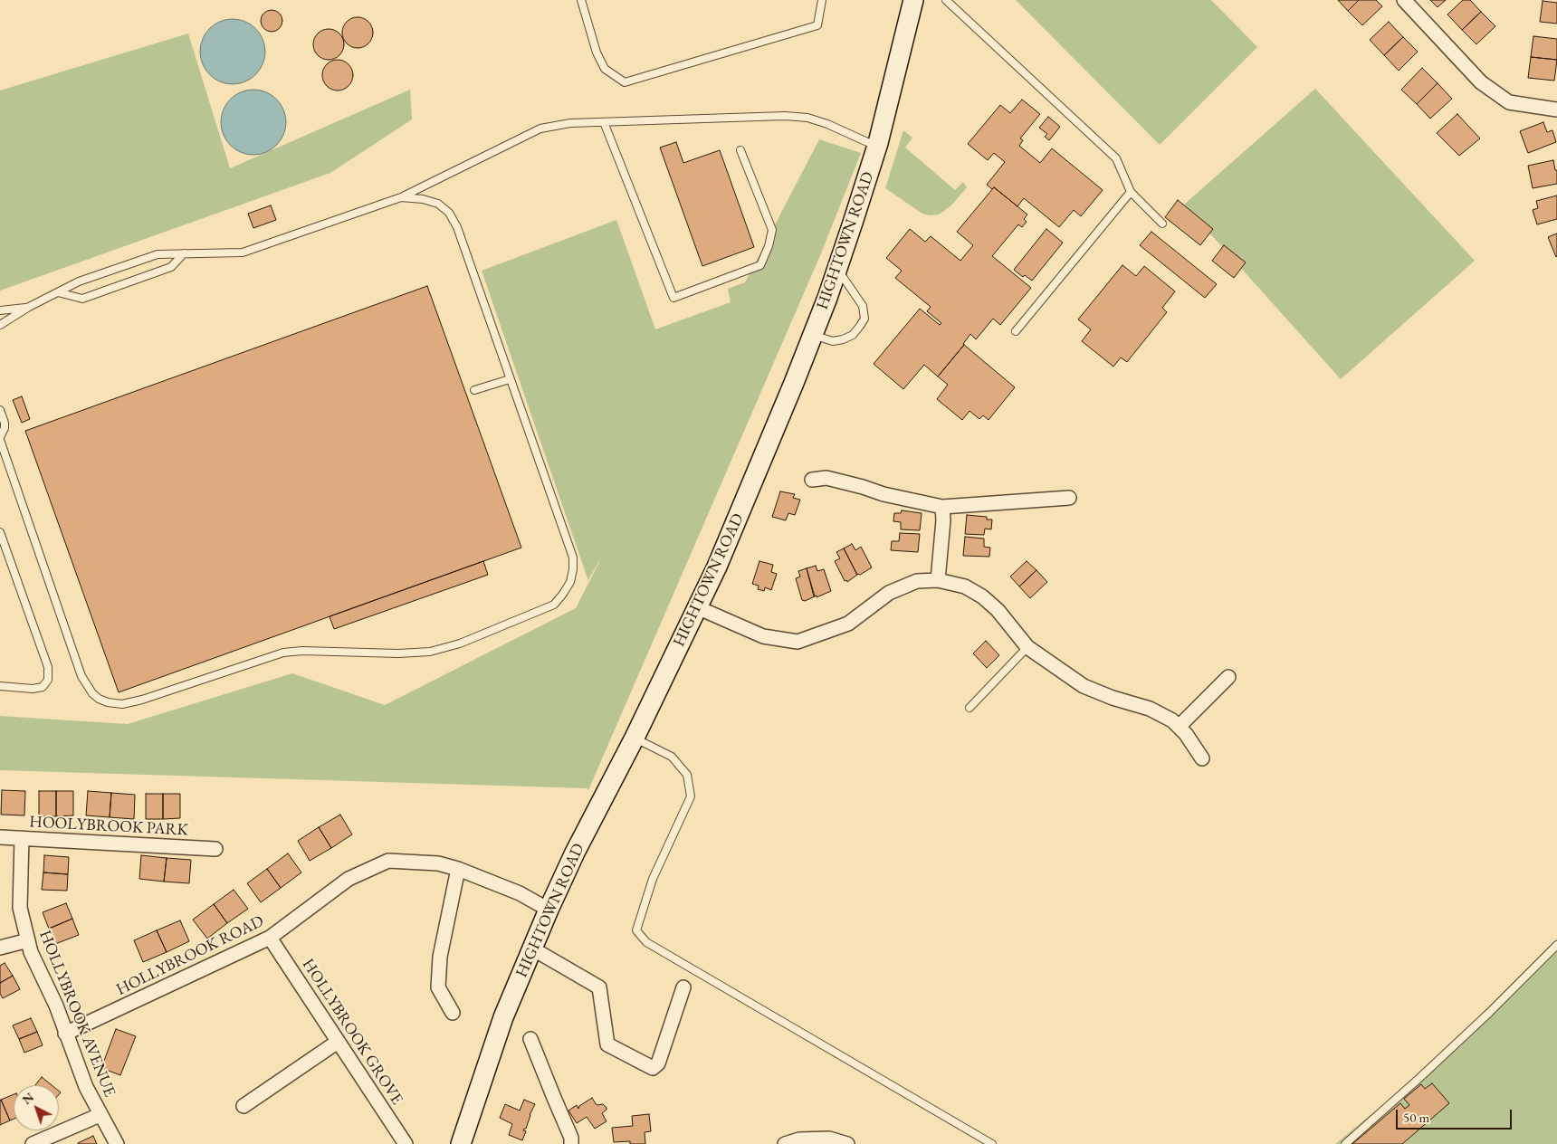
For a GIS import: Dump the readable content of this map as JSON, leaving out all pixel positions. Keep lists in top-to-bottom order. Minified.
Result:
{"streets":{"main road":["HIGHTOWN ROAD"],"street":["HOOLYBROOK PARK","HOLLYBROOK ROAD","HOLLYBROOK AVENUE","HOLLYBROOK GROVE"]},"crossings":[["HIGHTOWN ROAD","HOLLYBROOK ROAD"],["HOOLYBROOK PARK","HOLLYBROOK AVENUE"],["HOLLYBROOK ROAD","HOLLYBROOK AVENUE"],["HOLLYBROOK ROAD","HOLLYBROOK GROVE"]],"scale_bar":"50 m","north":"top left"}
